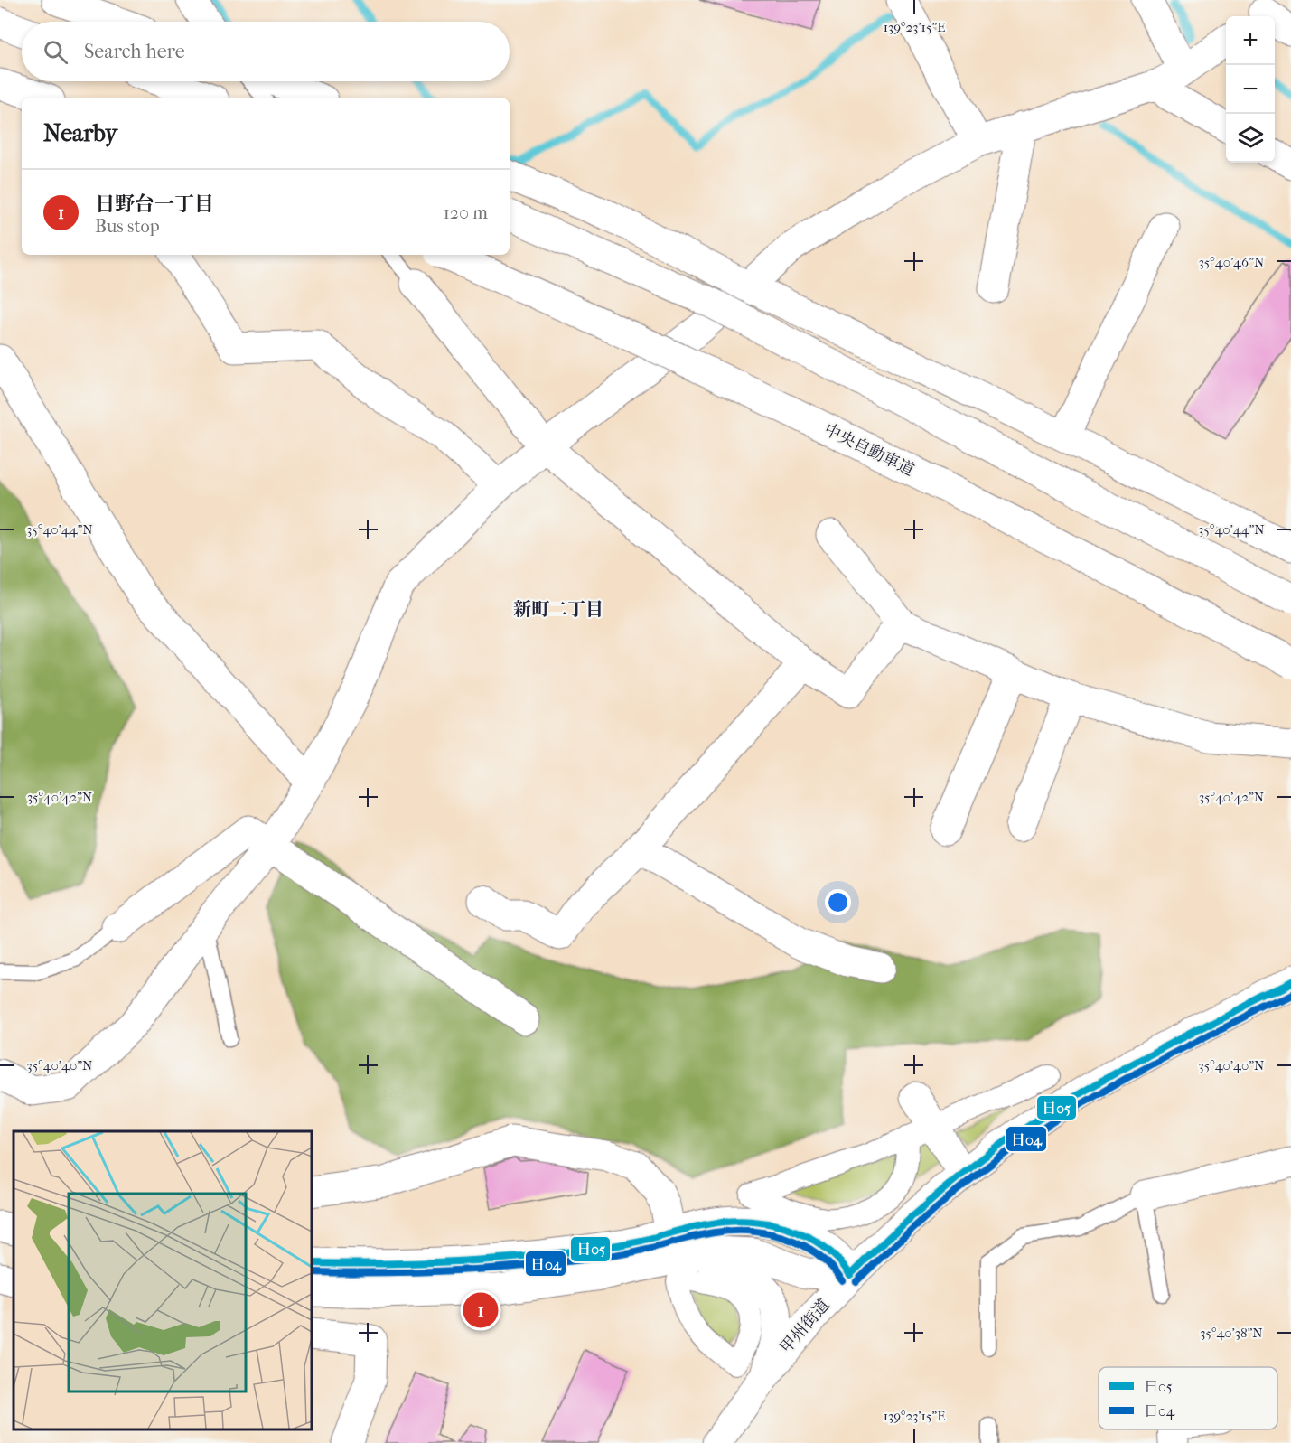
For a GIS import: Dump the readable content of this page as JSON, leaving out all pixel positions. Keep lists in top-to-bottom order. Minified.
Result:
{"streets":{"main road":["中央自動車道","甲州街道"]},"districts":["新町二丁目"],"lines":["transit line 日05","transit line 日04"],"legend":["日05","日04"],"page":{"map_buttons":["+","−"],"search":"Search here","heading":"Nearby","list":[{"mark":"1","name":"日野台一丁目","note":"Bus stop","value":"120 m"}],"pins":"1"},"coordinates":["139°23'15\"E","35°40'46\"N","35°40'44\"N","35°40'42\"N","35°40'40\"N","35°40'38\"N"]}
